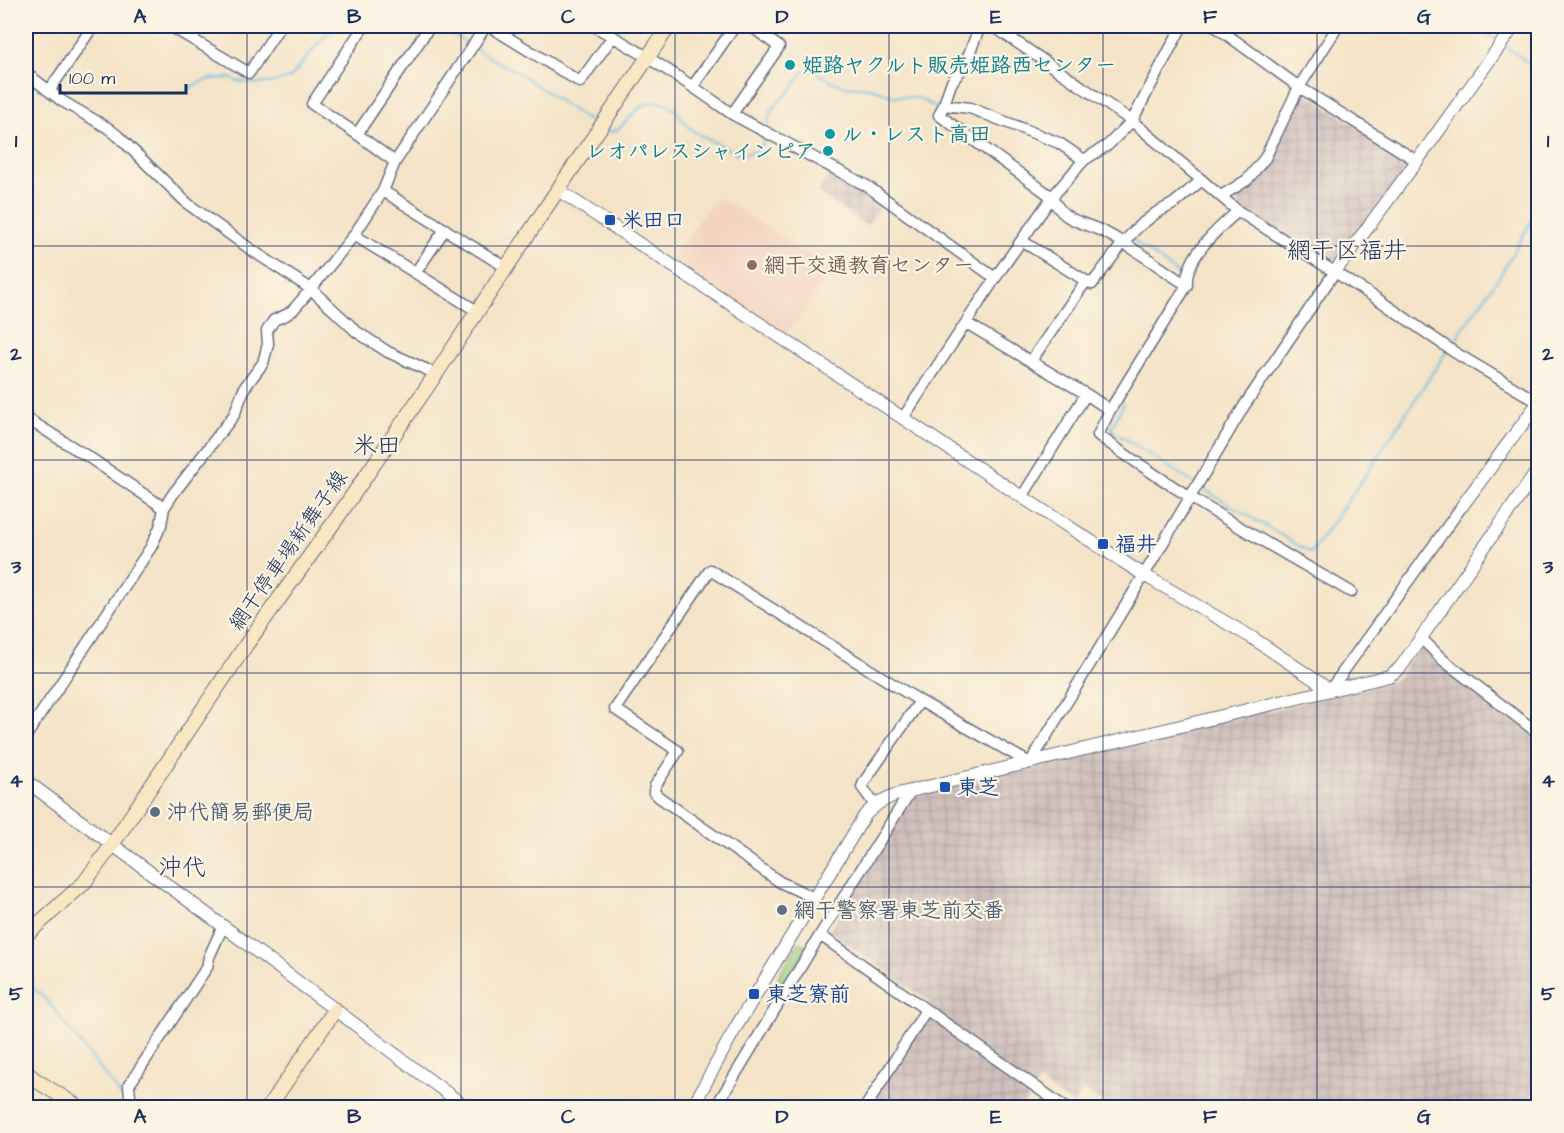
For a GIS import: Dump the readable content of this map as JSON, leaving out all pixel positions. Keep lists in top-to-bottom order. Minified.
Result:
{"streets":{"main road":["網干停車場新舞子線"]},"districts":["網干区福井","米田","沖代"],"places":{"other":["姫路ヤクルト販売姫路西センター","ル・レスト高田","レオパレスシャインピア","網干交通教育センター","沖代簡易郵便局","網干警察署東芝前交番"],"transit":["米田口","福井","東芝","東芝寮前"]},"scale_bar":"100 m","grid":{"columns":["A","B","C","D","E","F","G"],"rows":["1","2","3","4","5"]}}
